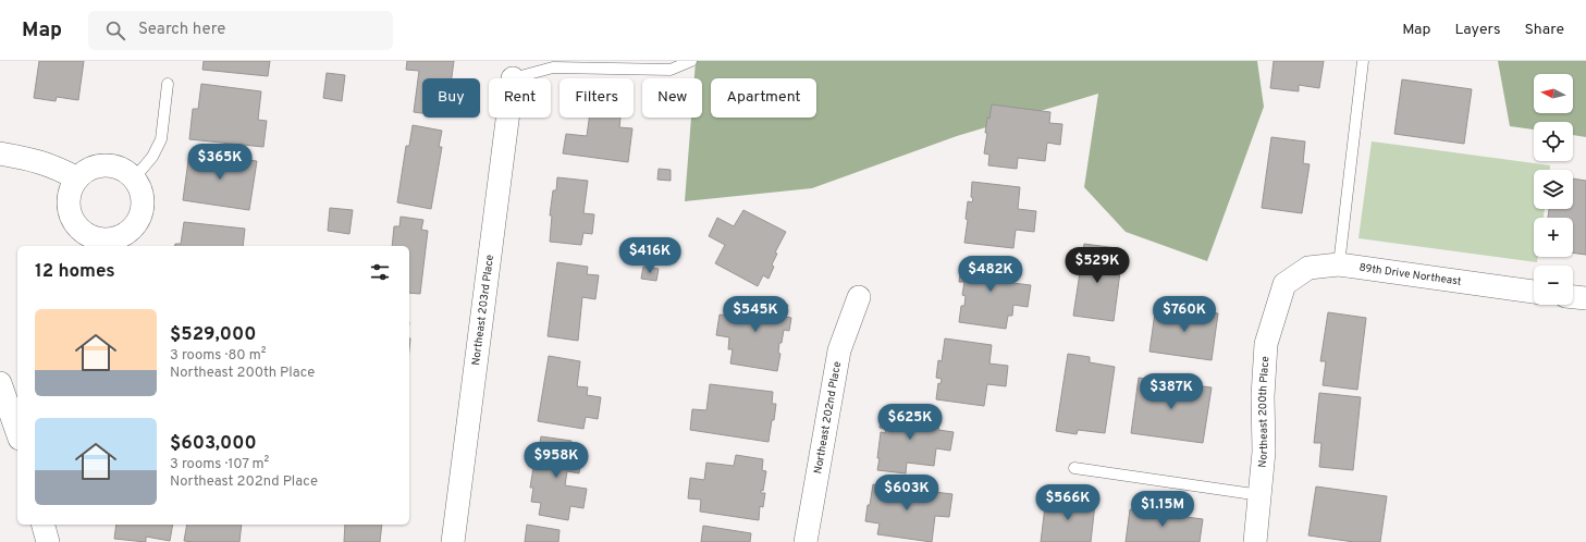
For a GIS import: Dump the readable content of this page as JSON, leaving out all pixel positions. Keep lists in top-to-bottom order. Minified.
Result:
{"streets":{"street":["89th Drive Northeast","Northeast 203rd Place","Northeast 200th Place","Northeast 202nd Place"]},"crossings":[["89th Drive Northeast","Northeast 200th Place"]],"north":"left","page":{"header":"Map","search":"Search here","nav":["Map","Layers","Share"],"map_buttons":["+","−"],"chip":["Buy","Rent","Filters","New","Apartment"],"price":["$365K","$416K","$529K","$482K","$545K","$760K","$387K","$625K","$958K","$603K","$566K","$1.15M"],"heading":"12 homes","list":[{"name":"$529,000","note":"3 rooms · 80 m² · Northeast 200th Place"},{"name":"$603,000","note":"3 rooms · 107 m² · Northeast 202nd Place"}]}}
